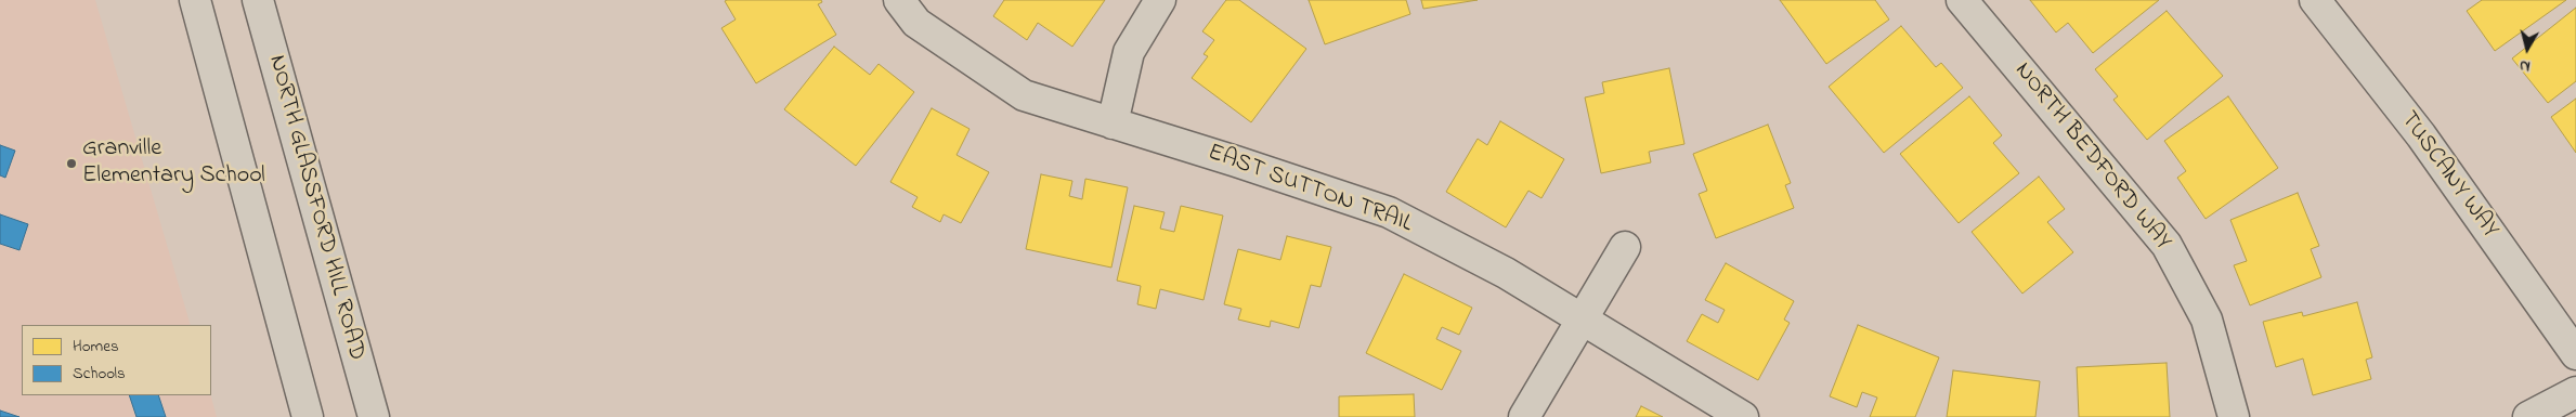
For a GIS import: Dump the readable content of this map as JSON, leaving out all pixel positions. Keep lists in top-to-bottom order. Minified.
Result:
{"streets":{"street":["NORTH BEDFORD WAY","TUSCANY WAY","EAST SUTTON TRAIL","NORTH GLASSFORD HILL ROAD"]},"places":["Granville Elementary School"],"legend":["Homes","Schools"],"north":"bottom"}
